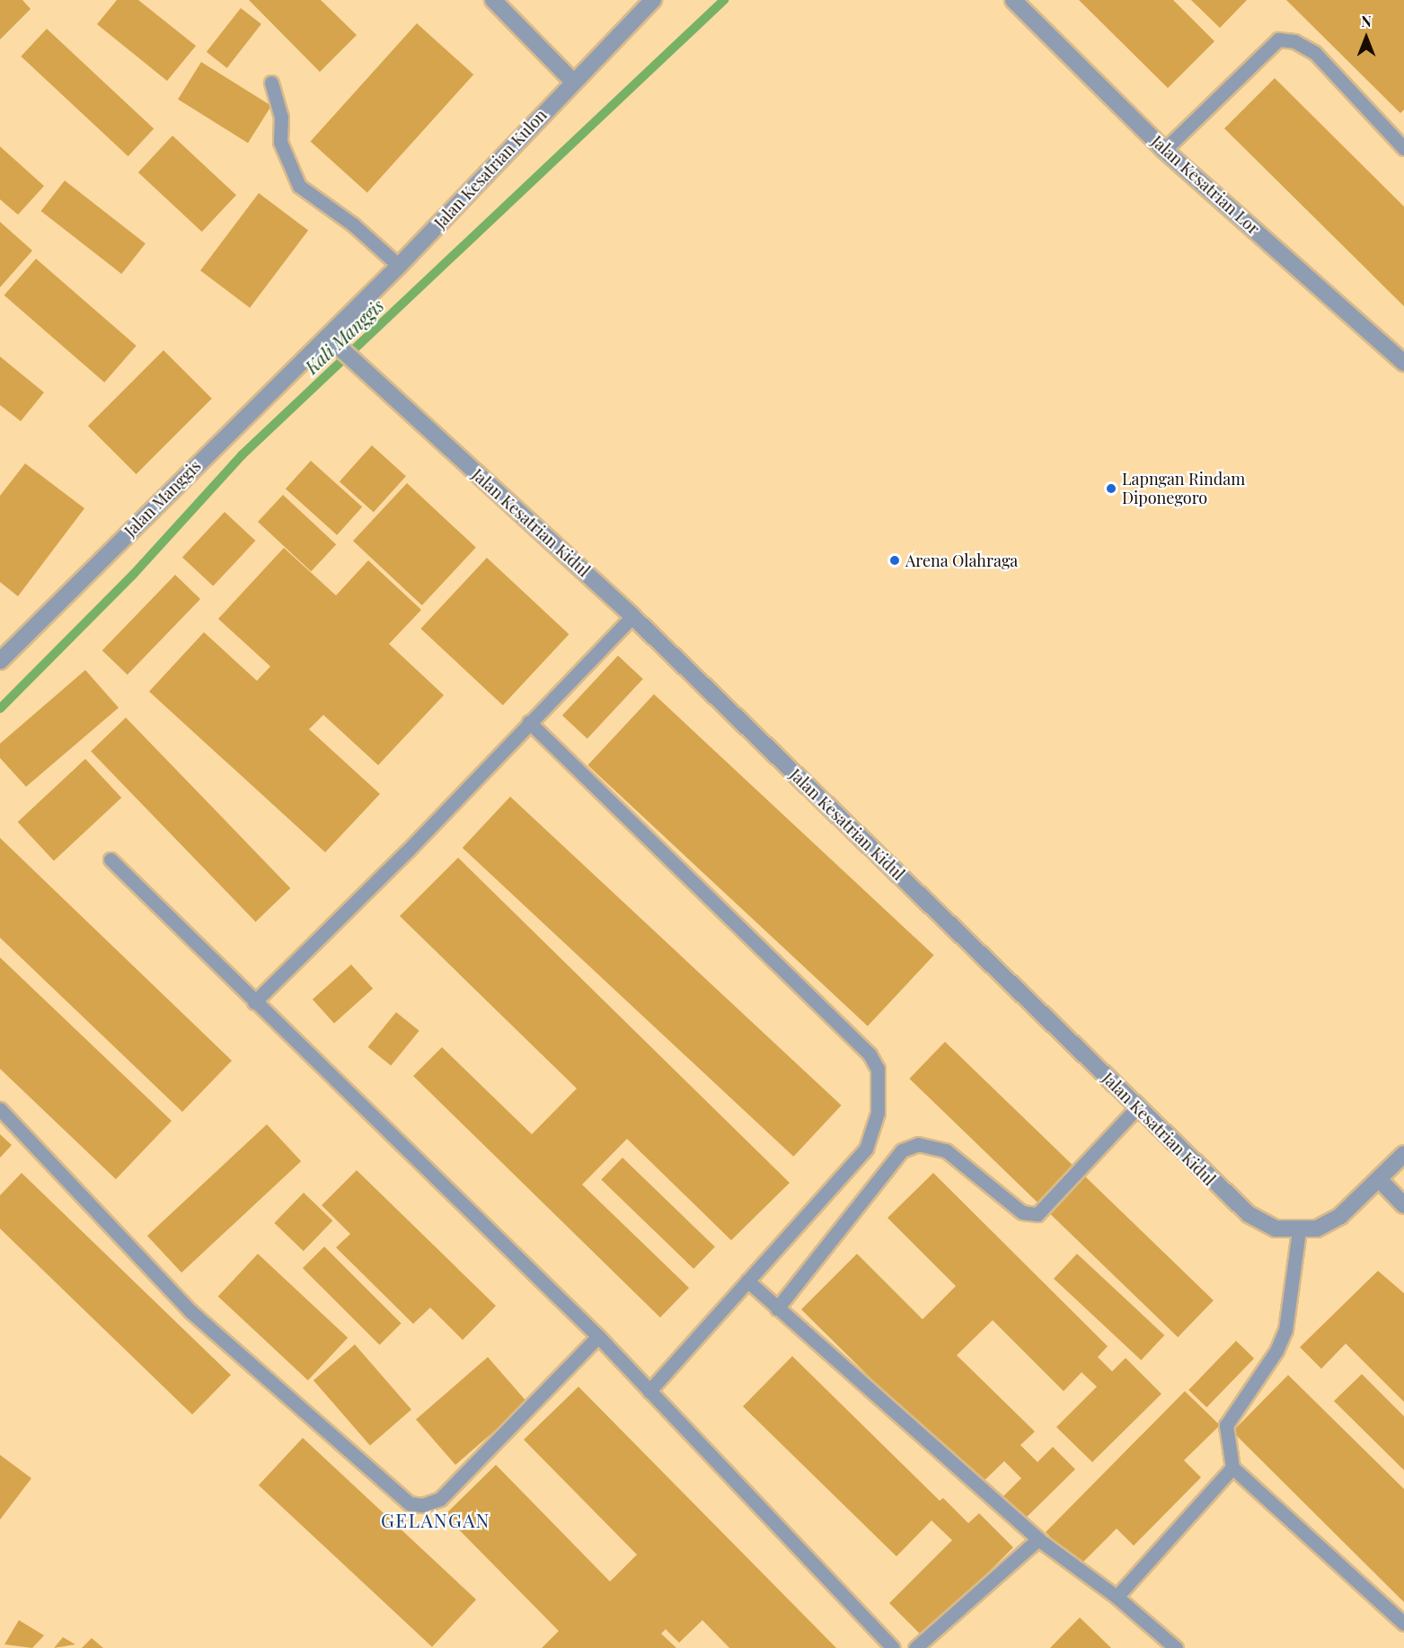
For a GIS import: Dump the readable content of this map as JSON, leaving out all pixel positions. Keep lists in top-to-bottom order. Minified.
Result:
{"streets":{"street":["Jalan Kesatrian Kulon","Jalan Kesatrian Lor","Jalan Manggis","Jalan Kesatrian Kidul"]},"crossings":[["Jalan Kesatrian Kulon","Jalan Manggis"],["Jalan Kesatrian Kulon","Jalan Kesatrian Kidul"],["Jalan Manggis","Jalan Kesatrian Kidul"]],"districts":["GELANGAN"],"water":["Kali Manggis"],"places":["Lapngan Rindam Diponegoro","Arena Olahraga"],"north":"top"}
